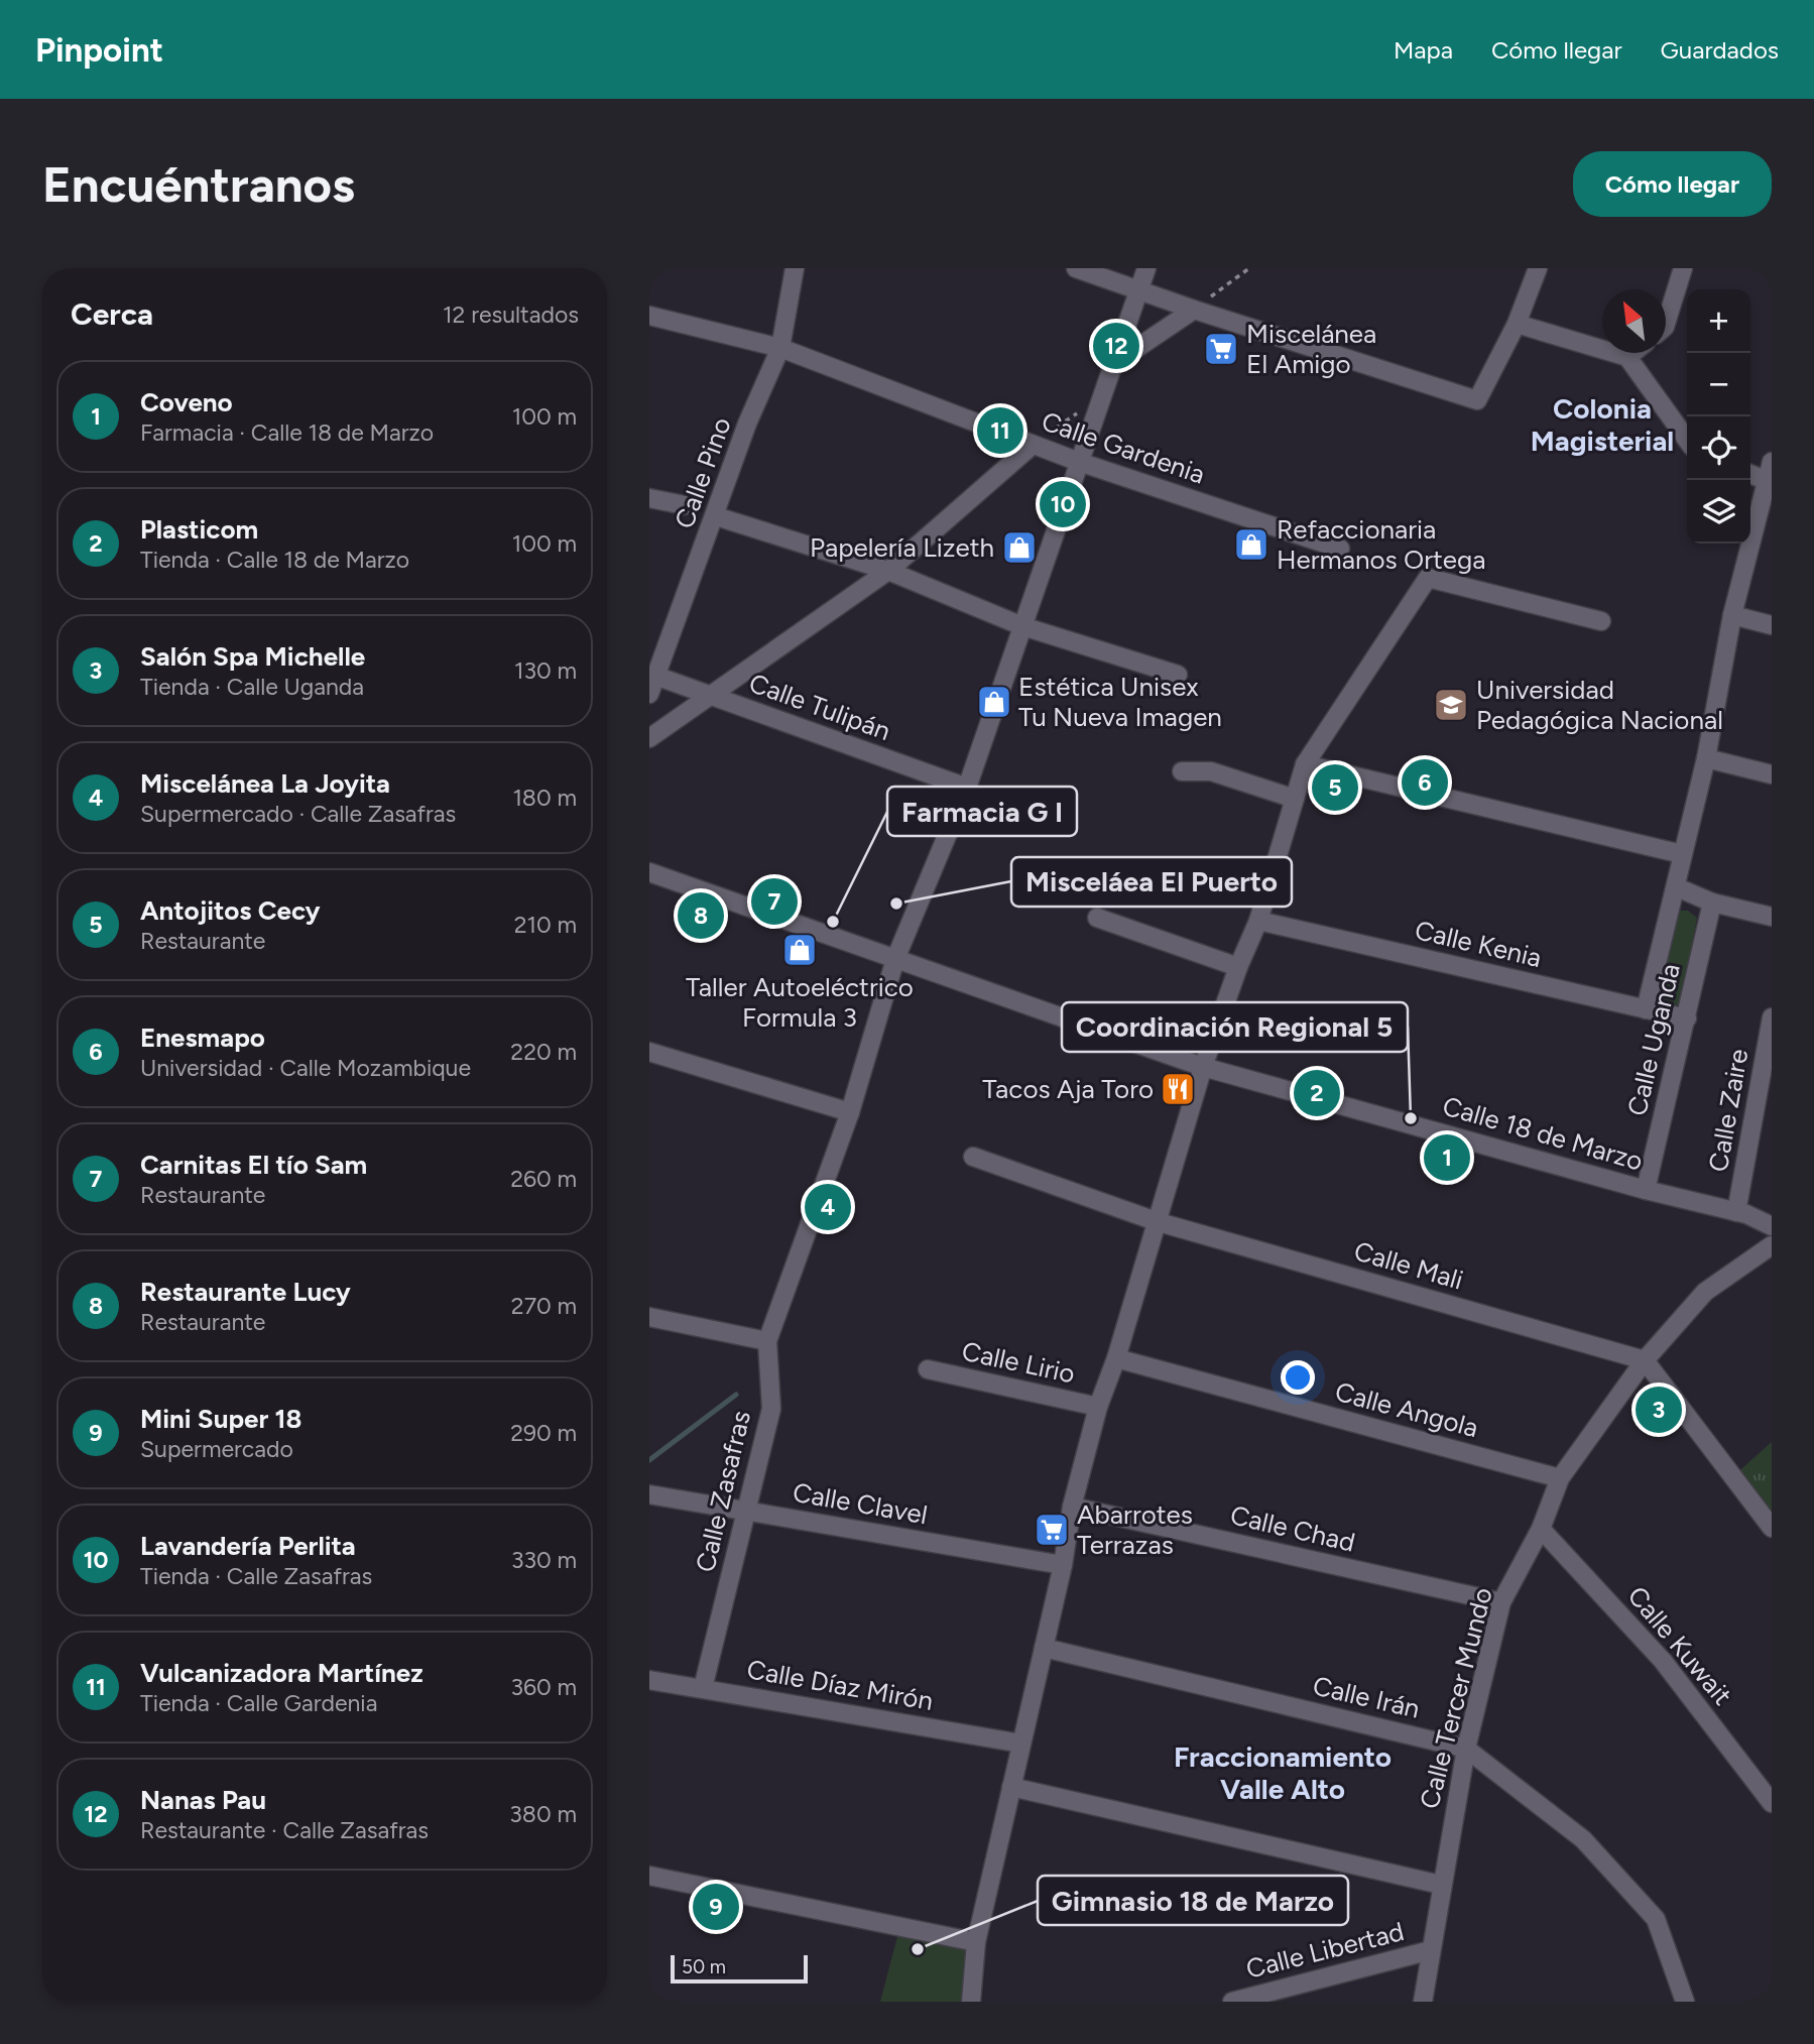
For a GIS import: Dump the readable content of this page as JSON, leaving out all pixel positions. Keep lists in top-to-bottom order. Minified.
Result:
{"streets":{"street":["Calle Gardenia","Calle Pino","Calle Tulipán","Calle Kenia","Calle Uganda","Calle Zaire","Calle 18 de Marzo","Calle Mali","Calle Lirio","Calle Angola","Calle Zasafras","Calle Clavel","Calle Chad","Calle Kuwait","Calle Díaz Mirón","Calle Irán","Calle Tercer Mundo","Calle Libertad"]},"crossings":[["Calle Gardenia","Calle Pino"],["Calle Gardenia","Calle Zasafras"],["Calle Pino","Calle Tulipán"],["Calle Tulipán","Calle Zasafras"],["Calle Kenia","Calle Uganda"],["Calle Uganda","Calle 18 de Marzo"],["Calle Zaire","Calle 18 de Marzo"],["Calle 18 de Marzo","Calle Zasafras"],["Calle Mali","Calle Tercer Mundo"],["Calle Angola","Calle Tercer Mundo"],["Calle Zasafras","Calle Clavel"],["Calle Zasafras","Calle Díaz Mirón"],["Calle Chad","Calle Tercer Mundo"],["Calle Kuwait","Calle Tercer Mundo"],["Calle Irán","Calle Tercer Mundo"],["Calle Tercer Mundo","Calle Libertad"]],"districts":["Colonia Magisterial","Fraccionamiento Valle Alto"],"places":{"supermarket":["Miscelánea El Amigo","Abarrotes Terrazas"],"shop":["Refaccionaria Hermanos Ortega","Papelería Lizeth","Estética Unisex Tu Nueva Imagen","Taller Autoeléctrico Formula 3"],"school or university":["Universidad Pedagógica Nacional"],"other":["Misceláea El Puerto","Farmacia G I","Coordinación Regional 5","Gimnasio 18 de Marzo"],"restaurant":["Tacos Aja Toro"]},"scale_bar":"50 m","north":"top left","page":{"header":"Pinpoint","nav":["Mapa","Cómo llegar","Guardados"],"buttons":"Cómo llegar","title":"Encuéntranos","heading":["Cerca","12 resultados"],"map_buttons":["+","−"],"pins":["12","11","10","6","5","7","8","2","1","4","3","9"],"list":[{"mark":"1","name":"Coveno","note":"Farmacia · Calle 18 de Marzo","value":"100 m"},{"mark":"2","name":"Plasticom","note":"Tienda · Calle 18 de Marzo","value":"100 m"},{"mark":"3","name":"Salón Spa Michelle","note":"Tienda · Calle Uganda","value":"130 m"},{"mark":"4","name":"Miscelánea La Joyita","note":"Supermercado · Calle Zasafras","value":"180 m"},{"mark":"5","name":"Antojitos Cecy","note":"Restaurante","value":"210 m"},{"mark":"6","name":"Enesmapo","note":"Universidad · Calle Mozambique","value":"220 m"},{"mark":"7","name":"Carnitas El tío Sam","note":"Restaurante","value":"260 m"},{"mark":"8","name":"Restaurante Lucy","note":"Restaurante","value":"270 m"},{"mark":"9","name":"Mini Super 18","note":"Supermercado","value":"290 m"},{"mark":"10","name":"Lavandería Perlita","note":"Tienda · Calle Zasafras","value":"330 m"},{"mark":"11","name":"Vulcanizadora Martínez","note":"Tienda · Calle Gardenia","value":"360 m"},{"mark":"12","name":"Nanas Pau","note":"Restaurante · Calle Zasafras","value":"380 m"}],"scale":"50 m"}}
